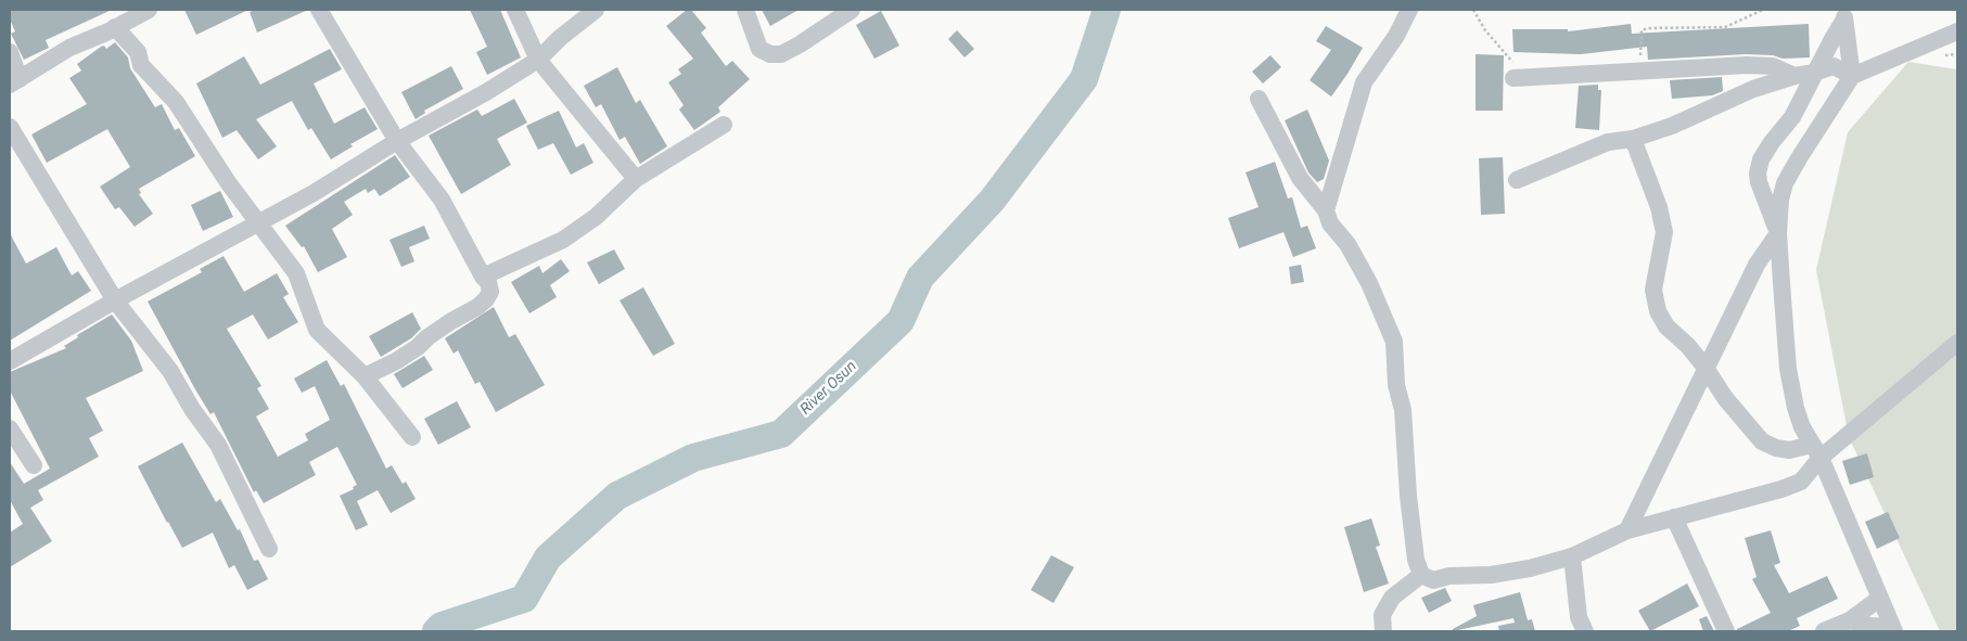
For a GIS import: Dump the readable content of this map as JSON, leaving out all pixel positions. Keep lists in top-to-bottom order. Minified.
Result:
{"water":["River Osun"]}
